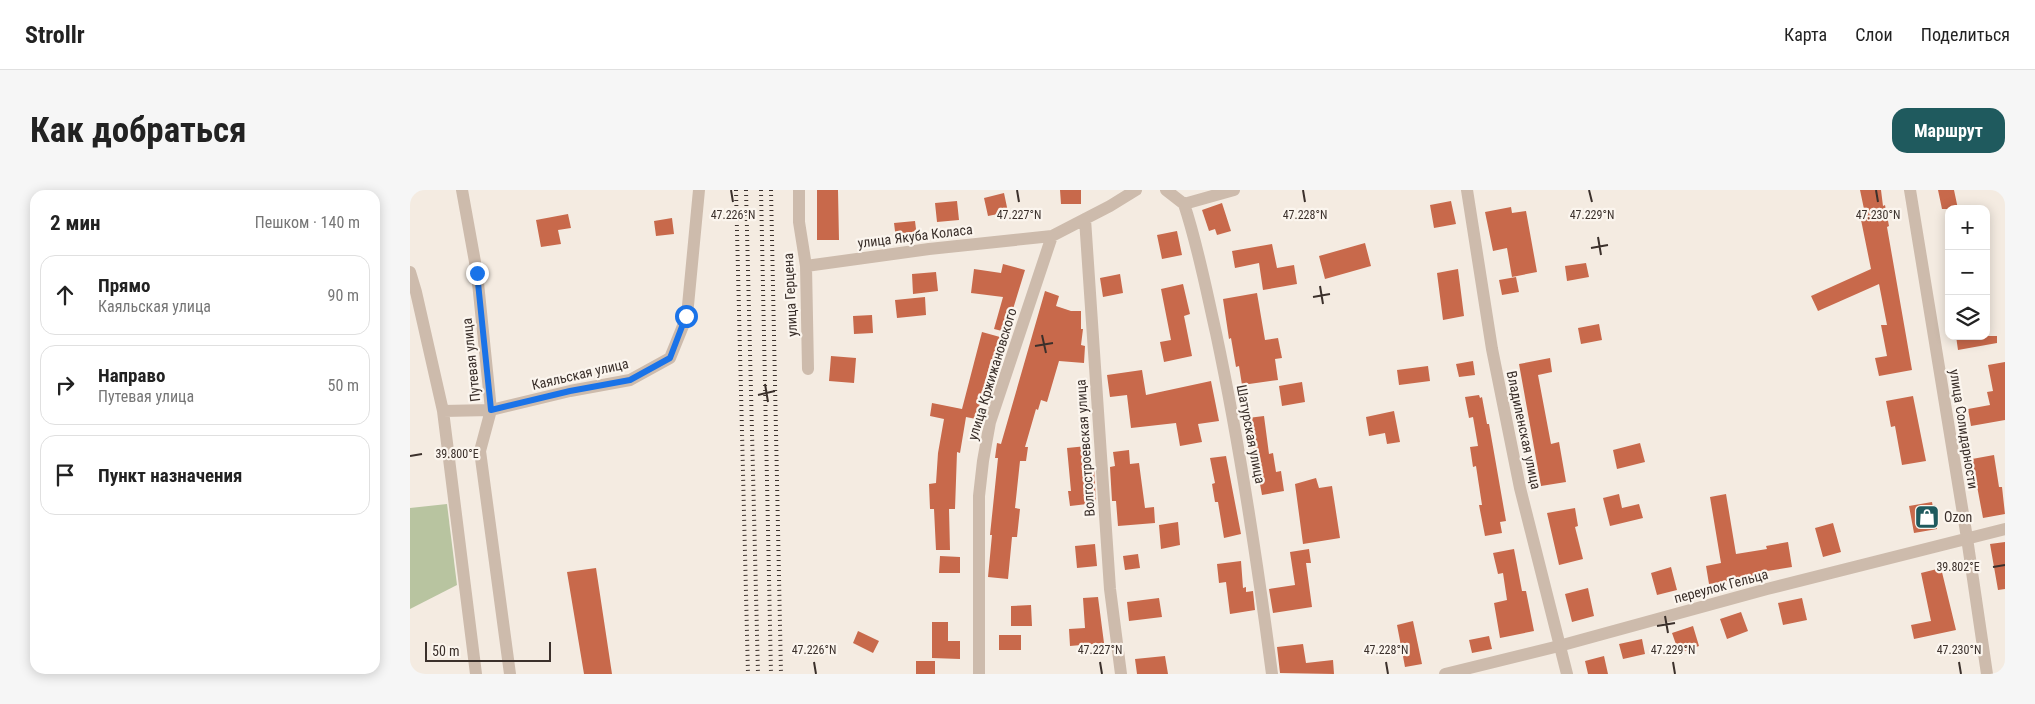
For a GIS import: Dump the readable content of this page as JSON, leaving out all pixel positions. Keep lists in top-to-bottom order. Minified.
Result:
{"streets":{"street":["улица Якуба Коласа","улица Герцена","Путевая улица","Каяльская улица","улица Кржижановского","улица Солидарности","Владиленская улица","Шатурская улица","Волгостроевская улица","переулок Гельца"]},"crossings":[["улица Якуба Коласа","улица Герцена"],["улица Якуба Коласа","улица Кржижановского"],["улица Якуба Коласа","Волгостроевская улица"],["Путевая улица","Каяльская улица"],["улица Солидарности","переулок Гельца"],["Владиленская улица","переулок Гельца"]],"places":{"shop":["Ozon"]},"scale_bar":"50 m","page":{"header":"Strollr","nav":["Карта","Слои","Поделиться"],"buttons":"Маршрут","title":"Как добраться","heading":["2 мин","Пешком · 140 m"],"map_buttons":["+","−"],"list":[["Прямо","Каяльская улица","90 m"],["Направо","Путевая улица","50 m"],"Пункт назначения"],"scale":"50 m"},"coordinates":["47.227°N","47.229°N","47.230°N","47.226°N","47.228°N","39.800°E","39.802°E"]}
